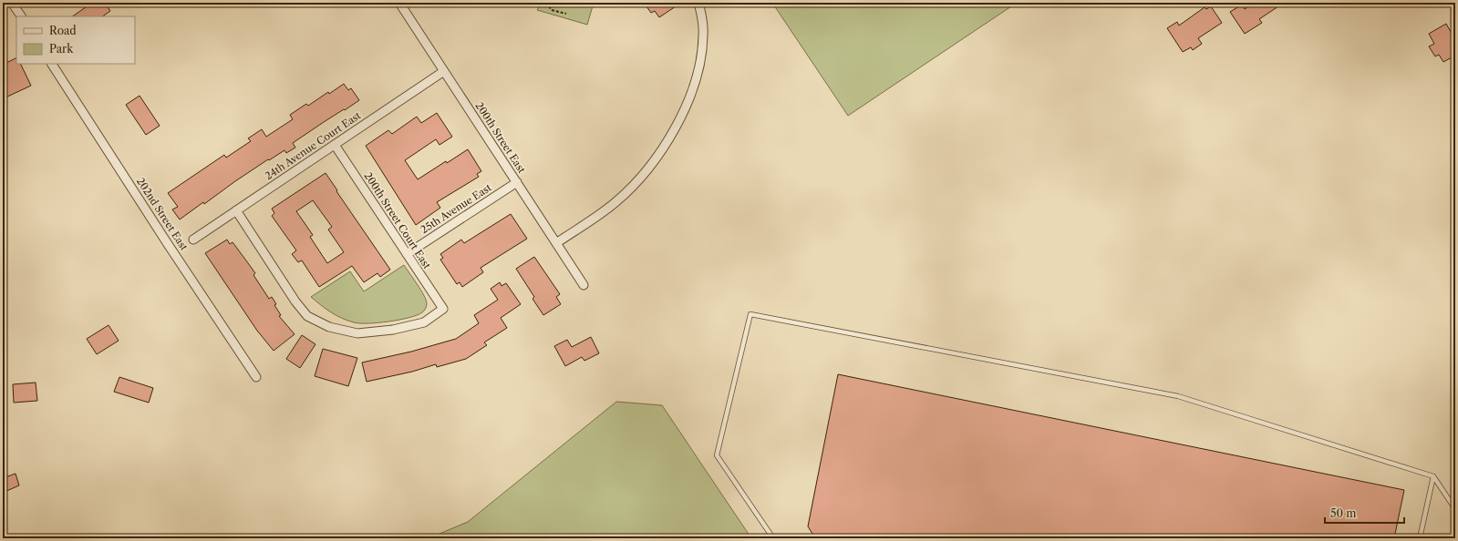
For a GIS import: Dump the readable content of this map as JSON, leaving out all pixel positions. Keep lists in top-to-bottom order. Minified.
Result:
{"streets":{"street":["200th Street East","24th Avenue Court East","25th Avenue East","202nd Street East","200th Street Court East"]},"crossings":[["200th Street East","24th Avenue Court East"],["200th Street East","25th Avenue East"],["24th Avenue Court East","200th Street Court East"],["25th Avenue East","200th Street Court East"]],"legend":["Road","Park"],"scale_bar":"50 m"}
